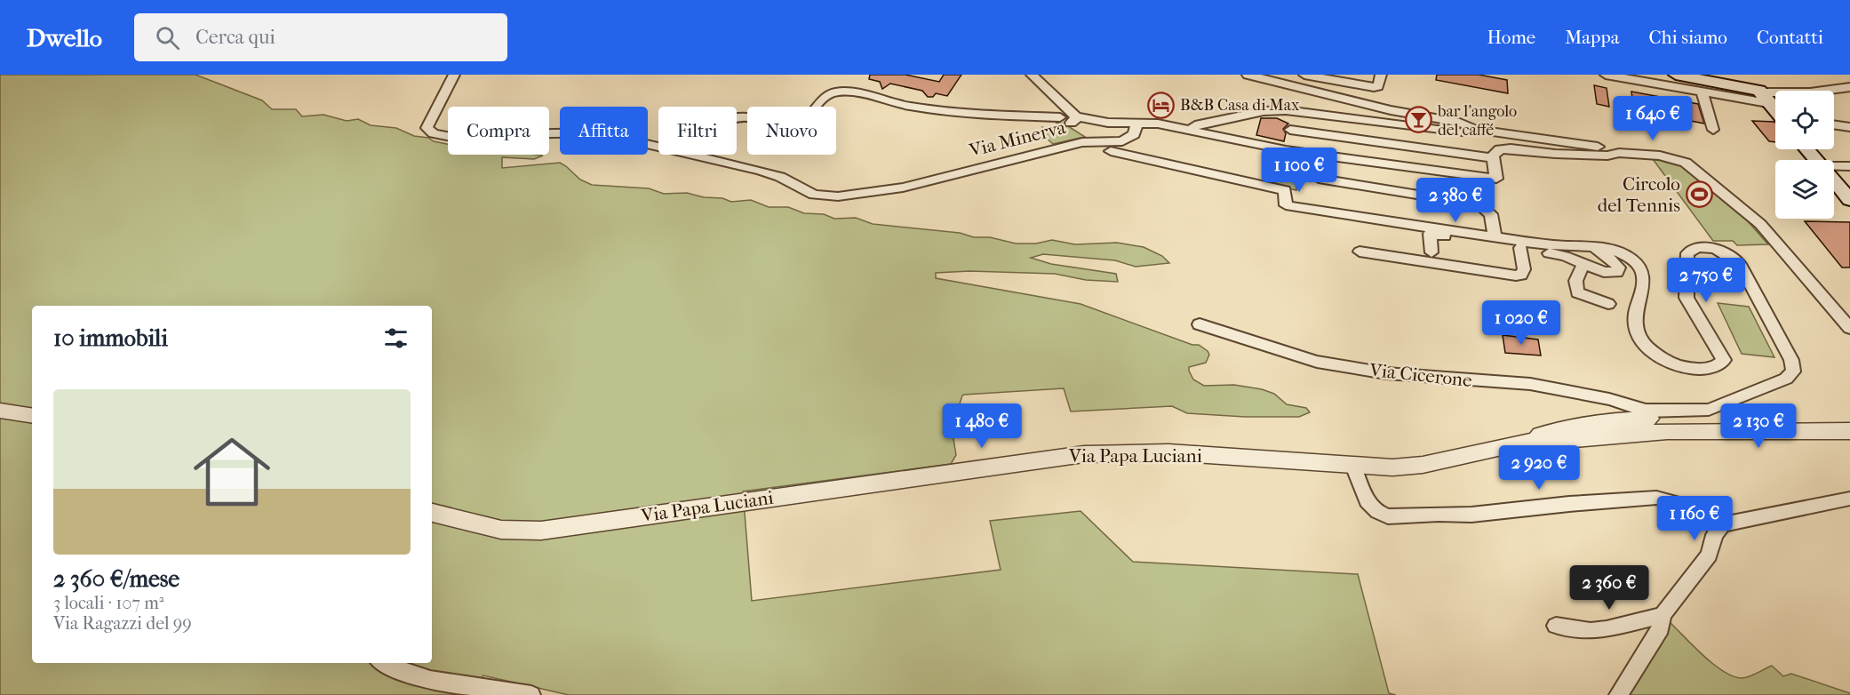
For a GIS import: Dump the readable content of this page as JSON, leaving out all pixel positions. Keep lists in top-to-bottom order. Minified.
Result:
{"streets":{"street":["Via Minerva","Via Cicerone","Via Papa Luciani"]},"crossings":[["Via Cicerone","Via Papa Luciani"]],"places":{"hotel":["B&B Casa di Max"],"bar":["bar l'angolo del caffé"],"sports":["Circolo del Tennis"]},"page":{"header":"Dwello","search":"Cerca qui","nav":["Home","Mappa","Chi siamo","Contatti"],"price":["1 640 €","1 100 €","2 380 €","2 750 €","1 020 €","1 480 €","2 130 €","2 920 €","1 160 €","2 360 €"],"chip":["Compra","Affitta","Filtri","Nuovo"],"heading":"10 immobili","list":[{"name":"2 360 €/mese","note":"3 locali · 107 m² · Via Ragazzi del 99"}]}}
